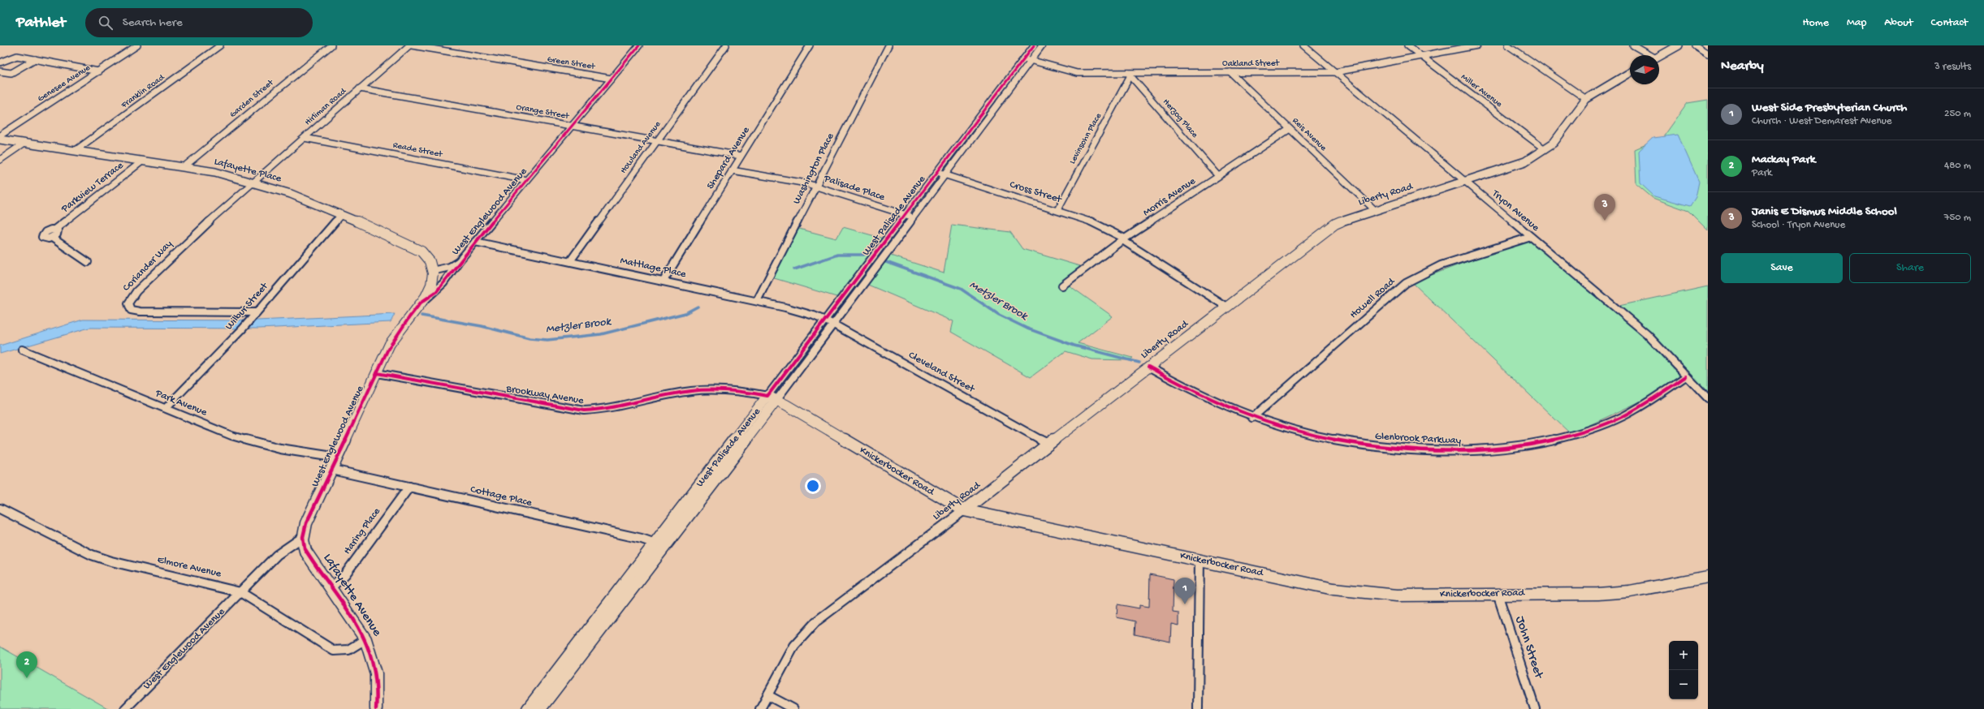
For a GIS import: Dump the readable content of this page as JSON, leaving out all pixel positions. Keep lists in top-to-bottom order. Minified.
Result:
{"streets":{"main road":["Lafayette Place","Liberty Road","West Englewood Avenue","West Palisade Avenue","Knickerbocker Road","Lafayette Avenue"],"street":["Green Street","Oakland Street","Genesee Avenue","Miller Avenue","Franklin Road","Garden Street","Hirliman Road","Orange Street","Herzog Place","Reis Avenue","Levinsohn Place","Howland Avenue","Reade Street","Shepard Avenue","Washington Place","Parkview Terrace","Palisade Place","Cross Street","Morris Avenue","Tryon Avenue","Coriander Way","Mattlage Place","Howell Road","Wilbur Street","Cleveland Street","Brookway Avenue","Park Avenue","Glenbrook Parkway","Cottage Place","Haring Place","Elmore Avenue","John Street"]},"crossings":[["Green Street","West Englewood Avenue"],["Oakland Street","Miller Avenue"],["Oakland Street","Herzog Place"],["Oakland Street","Reis Avenue"],["Oakland Street","Levinsohn Place"],["Oakland Street","Tryon Avenue"],["Oakland Street","West Palisade Avenue"],["Miller Avenue","Liberty Road"],["Franklin Road","Lafayette Place"],["Garden Street","Lafayette Place"],["Hirliman Road","Orange Street"],["Hirliman Road","Reade Street"],["Hirliman Road","Lafayette Place"],["Hirliman Road","Coriander Way"],["Orange Street","Howland Avenue"],["Orange Street","Shepard Avenue"],["Orange Street","West Englewood Avenue"],["Herzog Place","Levinsohn Place"],["Herzog Place","Morris Avenue"],["Reis Avenue","Liberty Road"],["Reis Avenue","Morris Avenue"],["Levinsohn Place","Cross Street"],["Howland Avenue","Mattlage Place"],["Reade Street","West Englewood Avenue"],["Shepard Avenue","Palisade Place"],["Shepard Avenue","Mattlage Place"],["Washington Place","Palisade Place"],["Washington Place","Mattlage Place"],["Lafayette Place","Parkview Terrace"],["Lafayette Place","Coriander Way"],["Lafayette Place","Wilbur Street"],["Palisade Place","West Palisade Avenue"],["Cross Street","Liberty Road"],["Cross Street","Morris Avenue"],["Cross Street","West Palisade Avenue"],["Liberty Road","Tryon Avenue"],["Liberty Road","Cleveland Street"],["Liberty Road","Glenbrook Parkway"],["Liberty Road","Knickerbocker Road"],["Tryon Avenue","Howell Road"],["Tryon Avenue","Glenbrook Parkway"],["West Englewood Avenue","Mattlage Place"],["West Englewood Avenue","Brookway Avenue"],["West Englewood Avenue","Park Avenue"],["West Englewood Avenue","Cottage Place"],["West Englewood Avenue","Elmore Avenue"],["West Englewood Avenue","Lafayette Avenue"],["West Palisade Avenue","Mattlage Place"],["West Palisade Avenue","Cleveland Street"],["West Palisade Avenue","Brookway Avenue"],["West Palisade Avenue","Knickerbocker Road"],["West Palisade Avenue","Cottage Place"],["Coriander Way","Wilbur Street"],["Mattlage Place","Cleveland Street"],["Howell Road","Glenbrook Parkway"],["Wilbur Street","Park Avenue"],["Brookway Avenue","Knickerbocker Road"],["Knickerbocker Road","John Street"],["Cottage Place","Haring Place"],["Haring Place","Lafayette Avenue"],["Elmore Avenue","Lafayette Avenue"]],"water":["Metzler Brook"],"north":"right","page":{"header":"Pathlet","search":"Search here","nav":["Home","Map","About","Contact"],"heading":["Nearby","3 results"],"list":[{"mark":"1","name":"West Side Presbyterian Church","note":"Church · West Demarest Avenue","value":"250 m"},{"mark":"2","name":"Mackay Park","note":"Park","value":"480 m"},{"mark":"3","name":"Janis E Dismus Middle School","note":"School · Tryon Avenue","value":"750 m"}],"pins":["3","1","2"],"buttons":["Save","Share"],"map_buttons":["+","−"]}}
